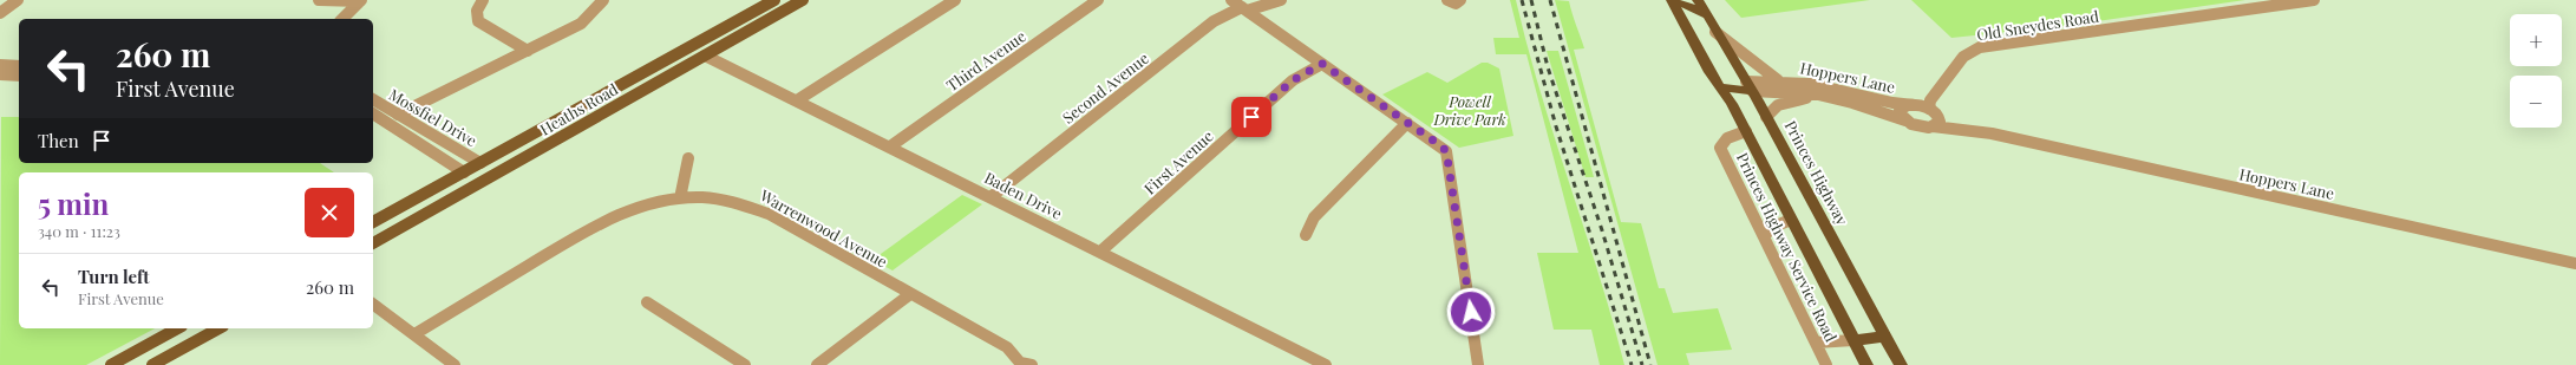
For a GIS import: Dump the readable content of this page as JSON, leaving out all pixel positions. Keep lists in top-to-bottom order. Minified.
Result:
{"streets":{"highway":["Princes Highway"],"main road":["Heaths Road"],"street":["Old Sneydes Road","Third Avenue","Hoppers Lane","Second Avenue","Mossfiel Drive","First Avenue","Baden Drive","Warrenwood Avenue","Princes Highway Service Road"]},"crossings":[["Old Sneydes Road","Hoppers Lane"],["Third Avenue","Baden Drive"],["Hoppers Lane","Princes Highway"],["Second Avenue","Baden Drive"],["Heaths Road","Mossfiel Drive"],["Heaths Road","Baden Drive"],["First Avenue","Baden Drive"]],"parks":["Powell Drive Park"],"page":{"map_buttons":["+","−"],"turn":["260 m","First Avenue"],"then":"Then","heading":["5 min","340 m · 11:23"],"list":[{"name":"Turn left","note":"First Avenue","value":"260 m"}]}}
